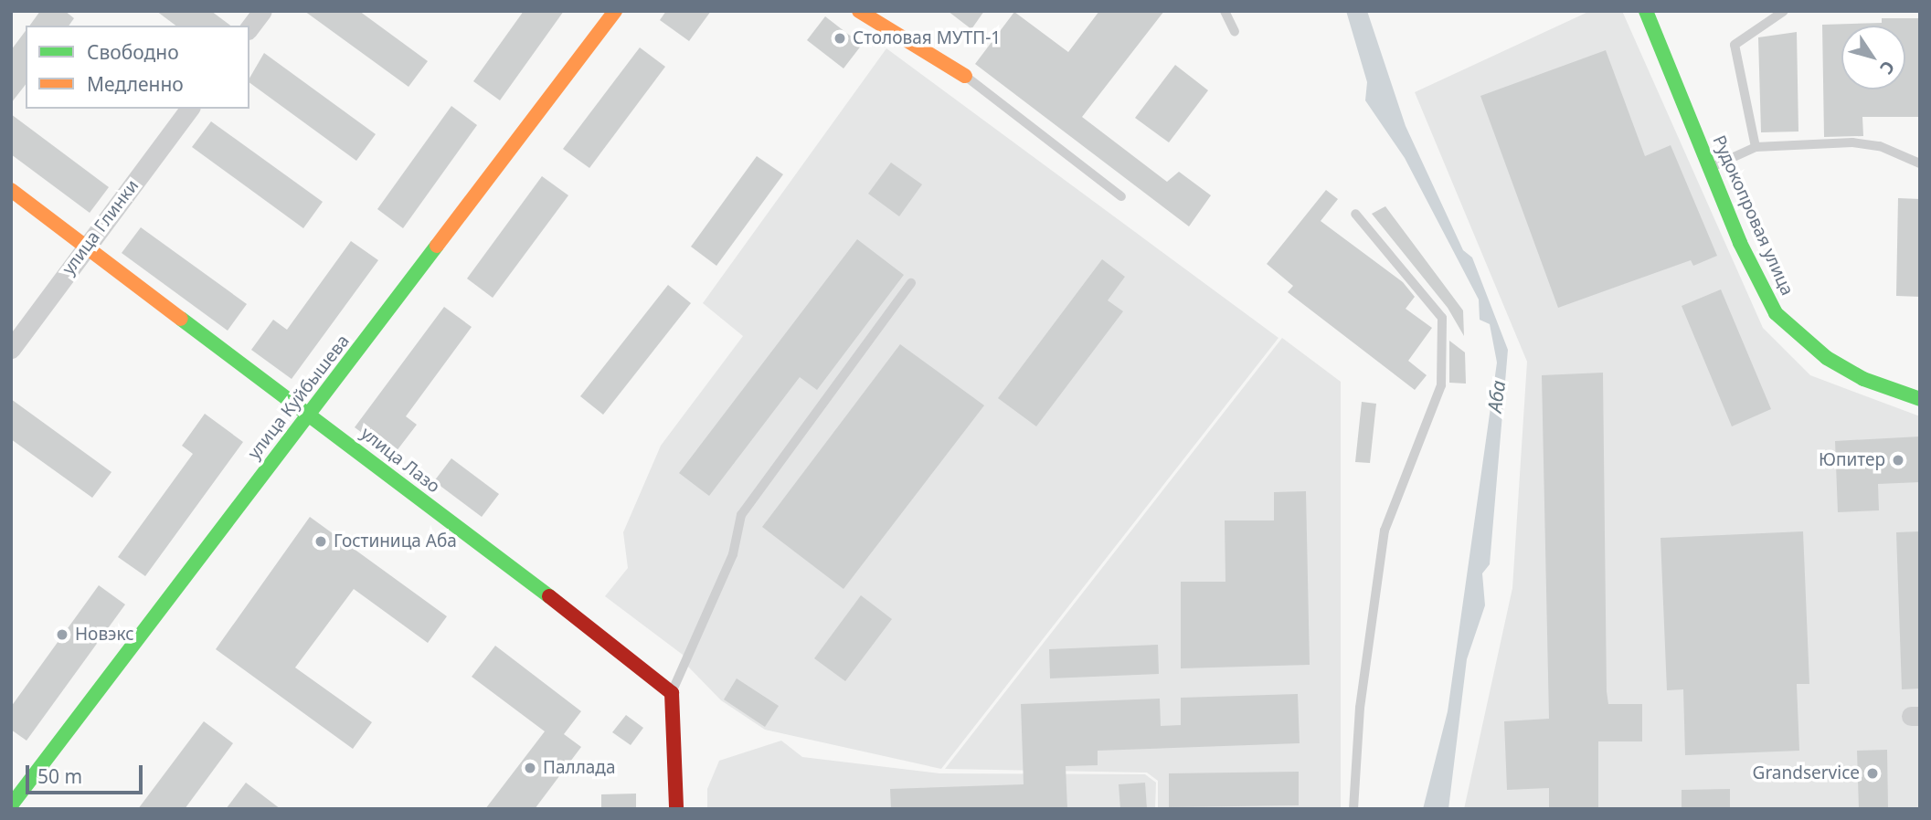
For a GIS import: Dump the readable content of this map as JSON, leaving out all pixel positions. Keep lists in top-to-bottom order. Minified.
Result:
{"streets":{"main road":["Рудокопровая улица","улица Куйбышева","улица Лазо"],"street":["улица Глинки"]},"crossings":[["улица Глинки","улица Лазо"],["улица Куйбышева","улица Лазо"]],"water":["Аба"],"places":["Столовая МУТП-1","Юпитер","Гостиница Аба","Новэкс","Паллада","Grandservice"],"legend":["Свободно","Медленно"],"scale_bar":"50 m","north":"bottom right"}
